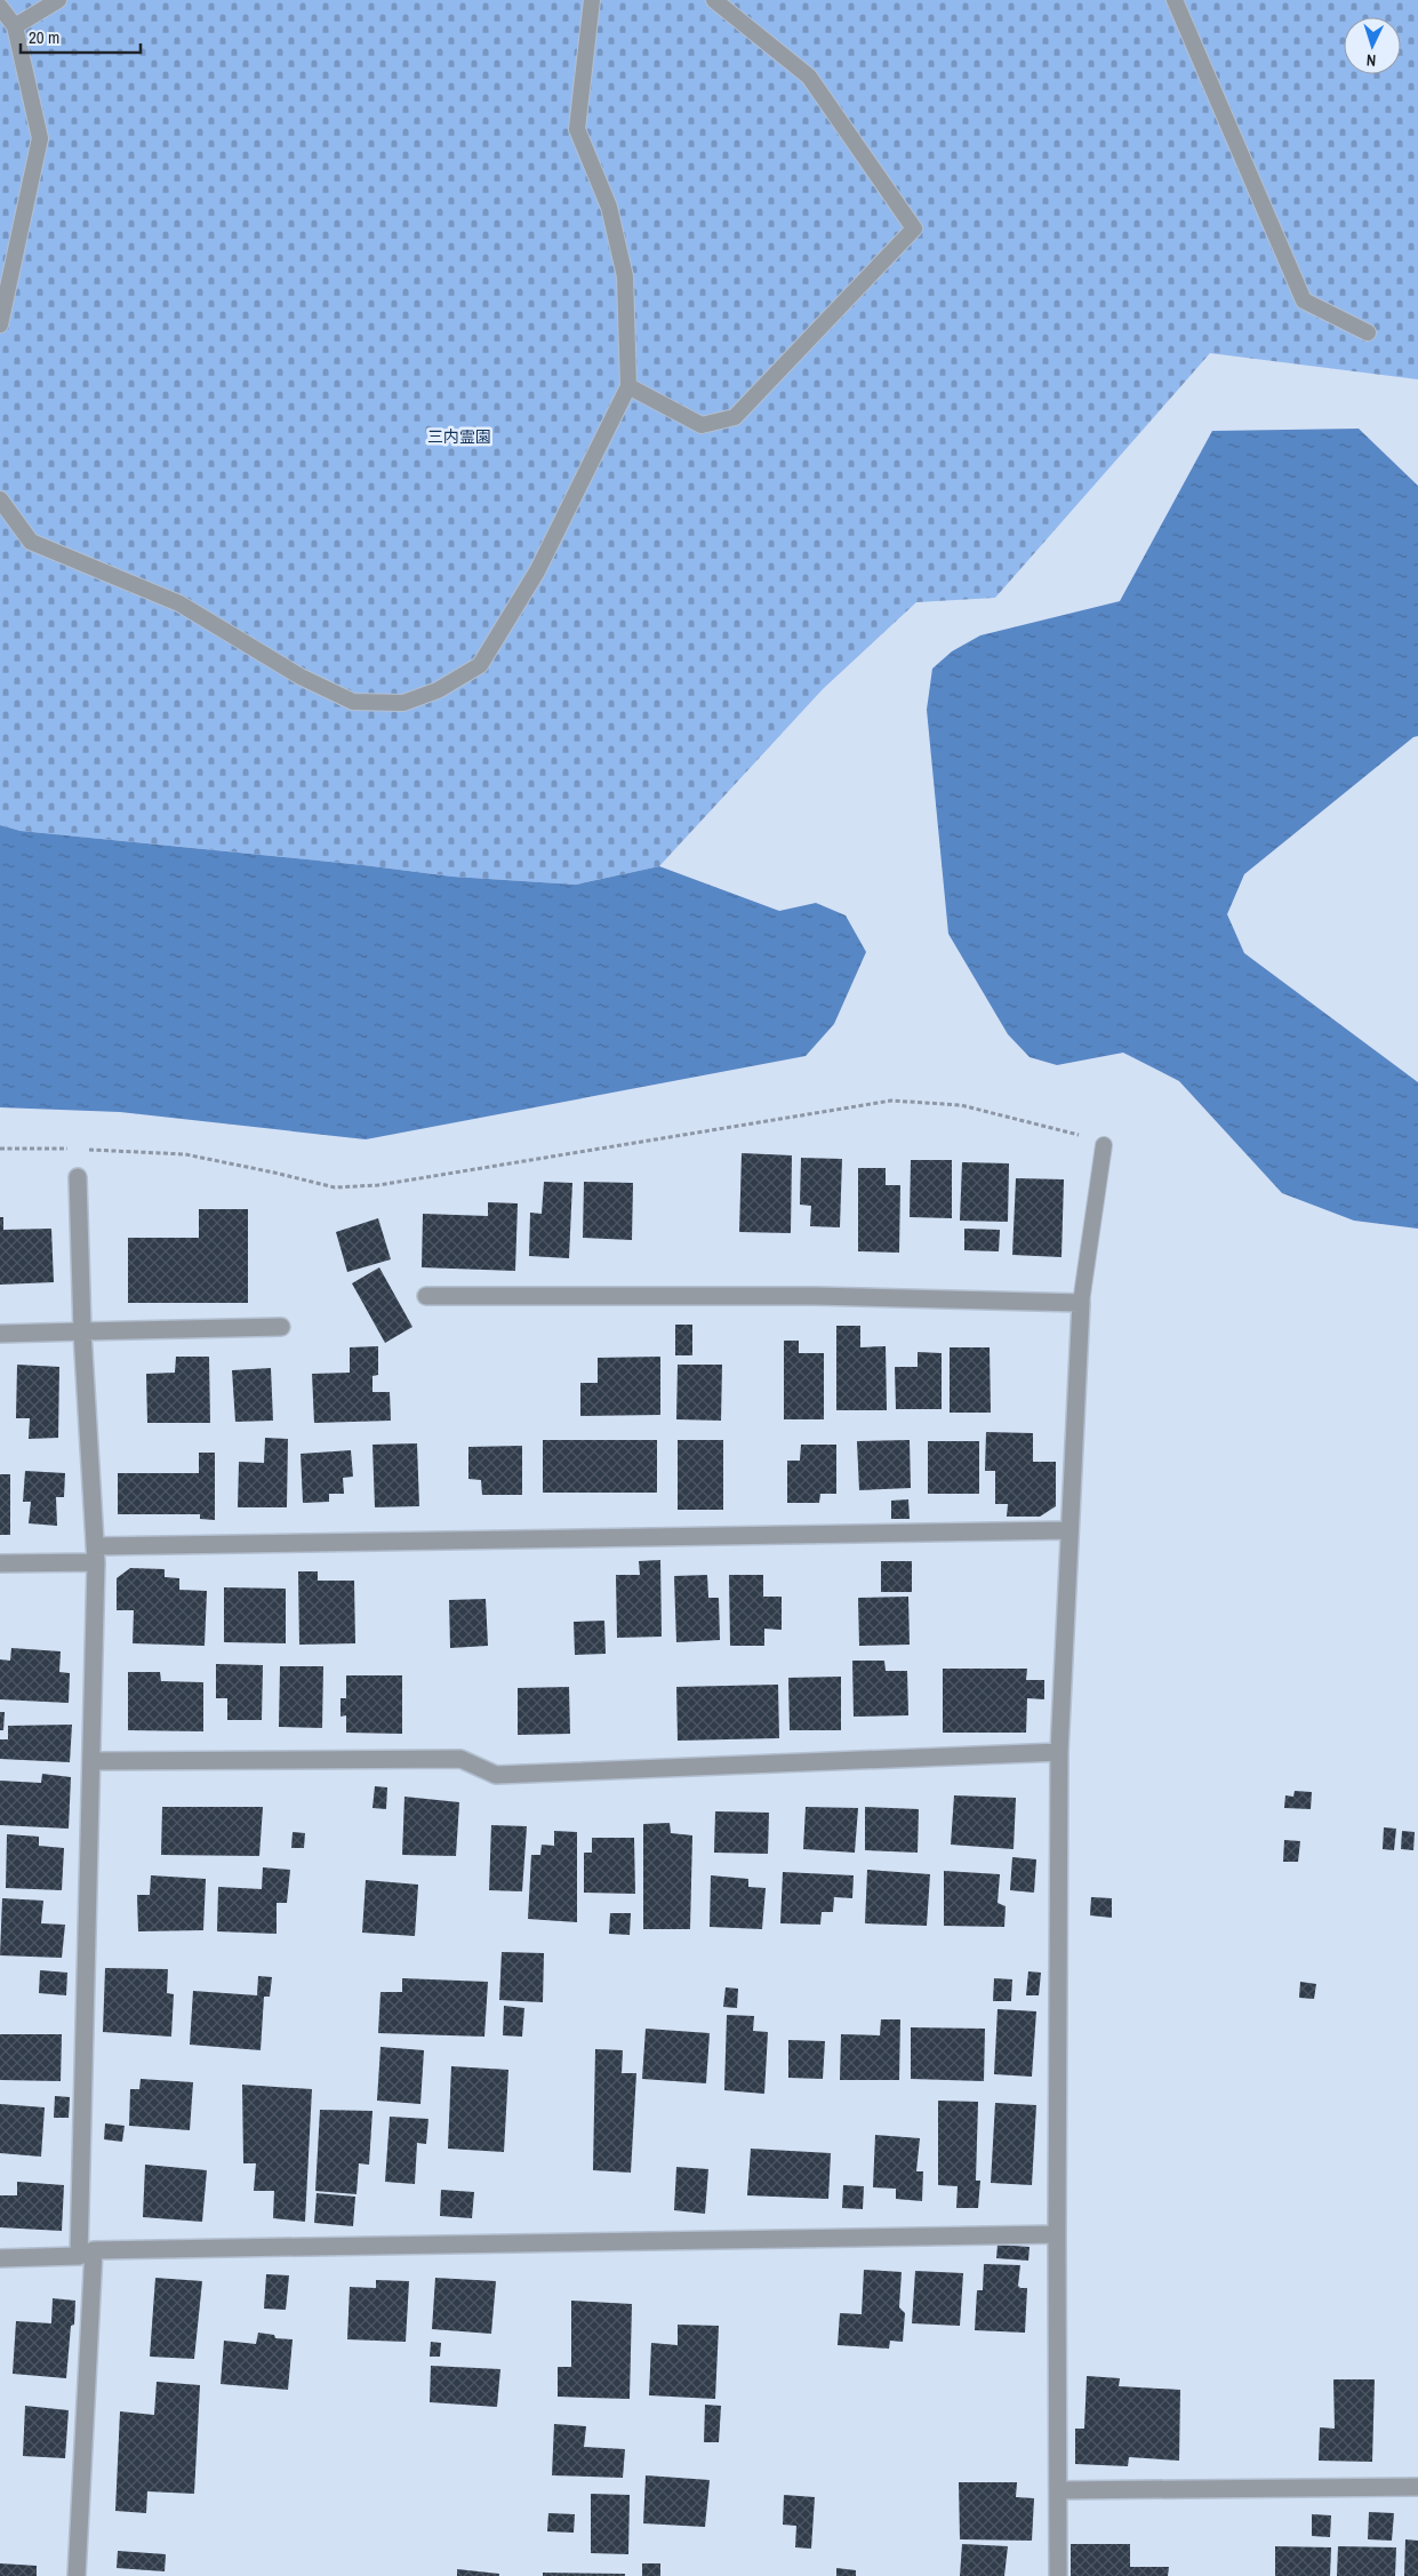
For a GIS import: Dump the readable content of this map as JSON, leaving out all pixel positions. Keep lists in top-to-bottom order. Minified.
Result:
{"parks":["三内霊園"],"scale_bar":"20 m","north":"bottom"}
